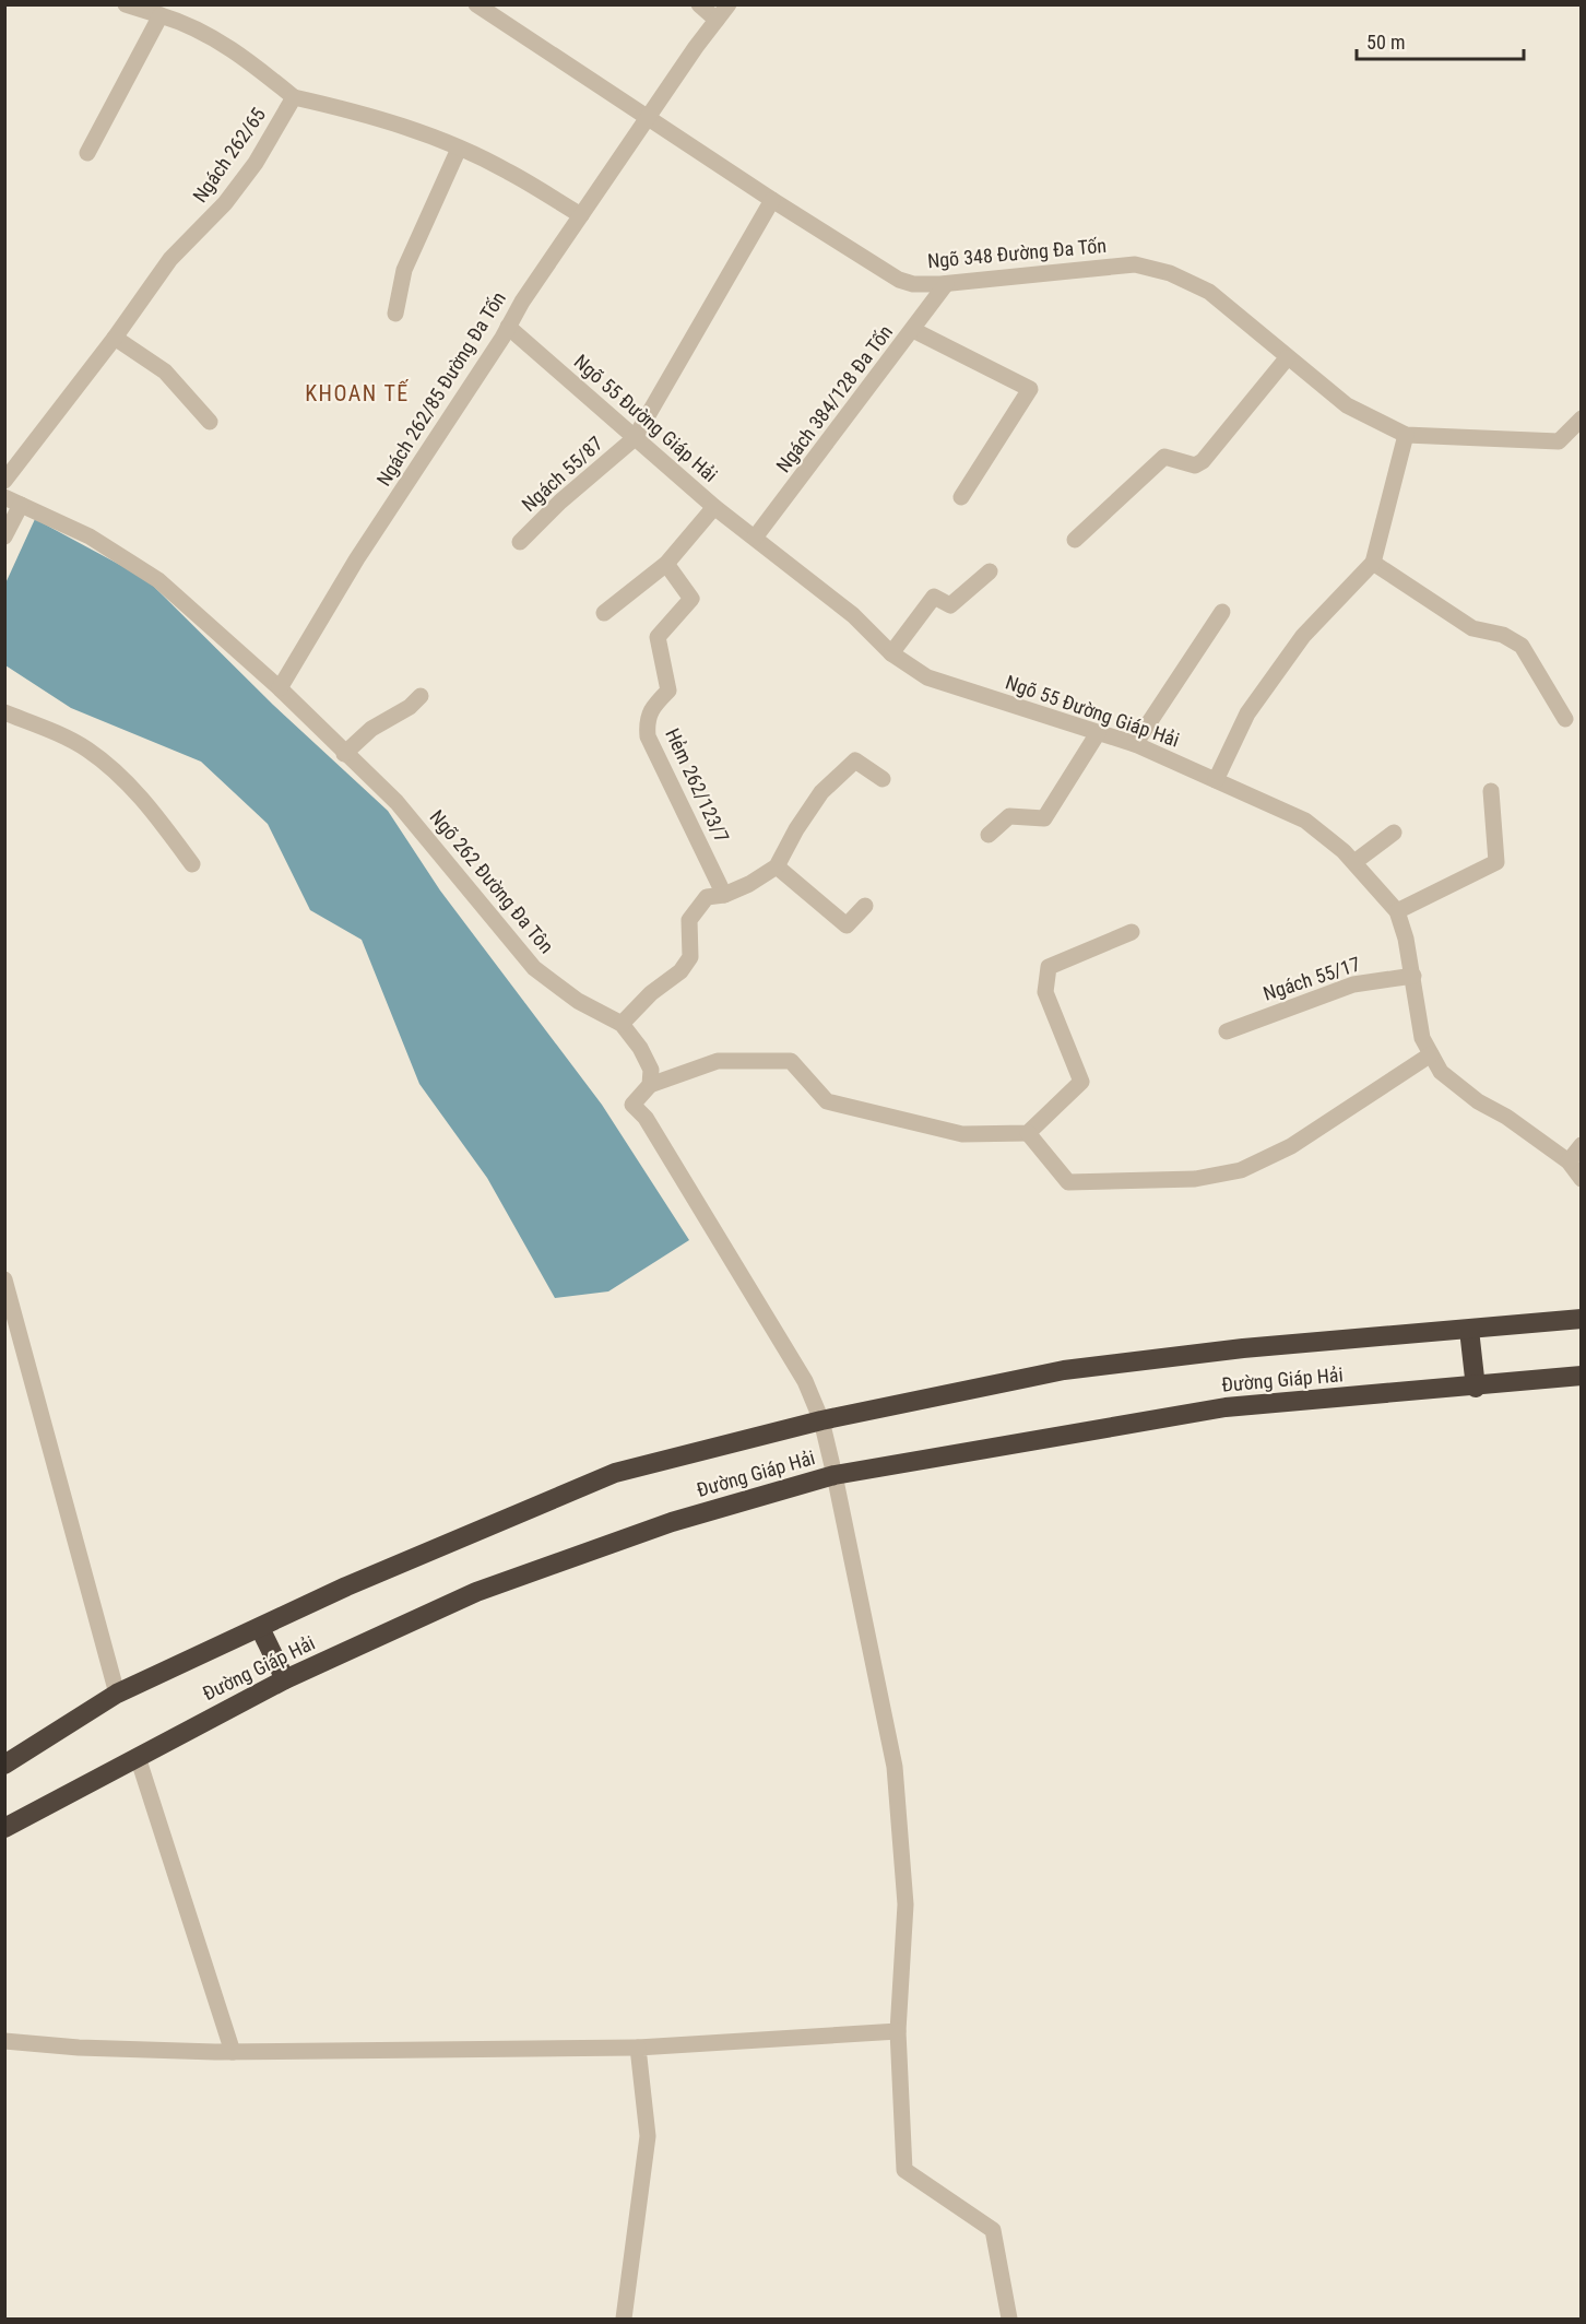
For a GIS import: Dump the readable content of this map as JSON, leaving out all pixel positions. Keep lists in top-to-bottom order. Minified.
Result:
{"streets":{"highway":["Đường Giáp Hải"],"street":["Ngách 262/65","Ngõ 348 Đường Đa Tốn","Ngách 262/85 Đường Đa Tốn","Ngách 384/128 Đa Tốn","Ngõ 55 Đường Giáp Hải","Ngách 55/87","Hẻm 262/123/7","Ngõ 262 Đường Đa Tôn","Ngách 55/17"]},"crossings":[["Ngõ 348 Đường Đa Tốn","Ngách 262/85 Đường Đa Tốn"],["Ngõ 348 Đường Đa Tốn","Ngách 384/128 Đa Tốn"],["Ngõ 348 Đường Đa Tốn","Ngách 55/87"],["Ngách 262/85 Đường Đa Tốn","Ngõ 55 Đường Giáp Hải"],["Ngách 262/85 Đường Đa Tốn","Ngõ 262 Đường Đa Tôn"],["Ngách 384/128 Đa Tốn","Ngõ 55 Đường Giáp Hải"],["Ngõ 55 Đường Giáp Hải","Ngách 55/87"],["Ngõ 55 Đường Giáp Hải","Ngách 55/17"]],"districts":["KHOAN TẾ"],"scale_bar":"50 m"}
